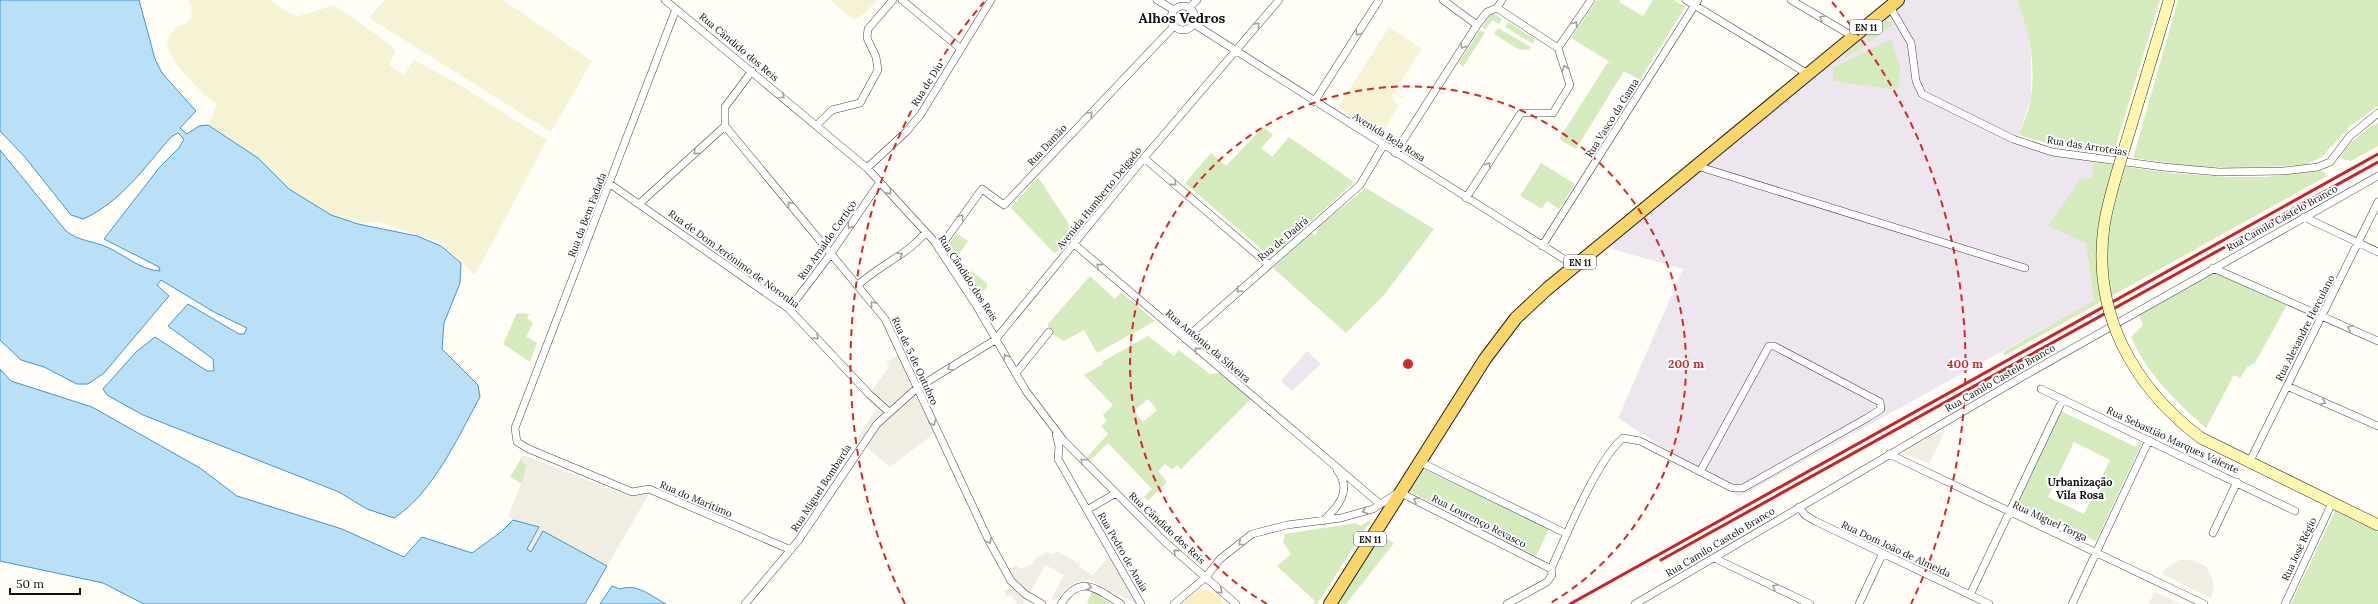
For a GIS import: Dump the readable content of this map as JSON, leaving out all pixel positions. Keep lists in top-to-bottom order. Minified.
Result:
{"streets":{"main road":["EN 11"],"street":["Rua Cândido dos Reis","Rua de Diu","Rua Vasco da Gama","Avenida Bela Rosa","Rua Damão","Rua das Arroteias","Avenida Humberto Delgado","Rua da Bem Fadada","Rua Camilo Castelo Branco","Rua de Dadrá","Rua Arnaldo Cortiço","Rua de Dom Jerónimo de Noronha","Rua Alexandre Herculano","Rua António da Silveira","Rua de 5 de Outubro","Rua Sebastião Marques Valente","Rua Miguel Bombarda","Rua do Marítimo","Rua Lourenço Revasco","Rua Miguel Torga","Rua Dom João de Almeida","Rua José Régio","Rua Pedro de Anaia"]},"crossings":[["EN 11","Avenida Bela Rosa"],["EN 11","Rua das Arroteias"],["EN 11","Rua Lourenço Revasco"],["Rua Cândido dos Reis","Rua de Diu"],["Rua Cândido dos Reis","Rua Damão"],["Rua Cândido dos Reis","Avenida Humberto Delgado"],["Rua Cândido dos Reis","Rua da Bem Fadada"],["Rua Cândido dos Reis","Rua Arnaldo Cortiço"],["Rua Cândido dos Reis","Rua Pedro de Anaia"],["Rua Vasco da Gama","Avenida Bela Rosa"],["Avenida Bela Rosa","Rua Damão"],["Avenida Bela Rosa","Avenida Humberto Delgado"],["Avenida Bela Rosa","Rua de Dadrá"],["Avenida Humberto Delgado","Rua António da Silveira"],["Avenida Humberto Delgado","Rua de 5 de Outubro"],["Avenida Humberto Delgado","Rua Miguel Bombarda"],["Rua da Bem Fadada","Rua de Dom Jerónimo de Noronha"],["Rua da Bem Fadada","Rua do Marítimo"],["Rua Camilo Castelo Branco","Rua Miguel Torga"],["Rua Camilo Castelo Branco","Rua Dom João de Almeida"],["Rua de Dadrá","Rua António da Silveira"],["Rua Arnaldo Cortiço","Rua de Dom Jerónimo de Noronha"],["Rua Arnaldo Cortiço","Rua de 5 de Outubro"],["Rua de Dom Jerónimo de Noronha","Rua Miguel Bombarda"],["Rua de 5 de Outubro","Rua Miguel Bombarda"],["Rua Miguel Bombarda","Rua do Marítimo"]],"one_way":["Rua Damão","Rua de Dadrá","Rua de Dom Jerónimo de Noronha","Rua António da Silveira"],"districts":["Alhos Vedros","Urbanização Vila Rosa"],"scale_bar":"50 m","rings":["200 m","400 m"]}
